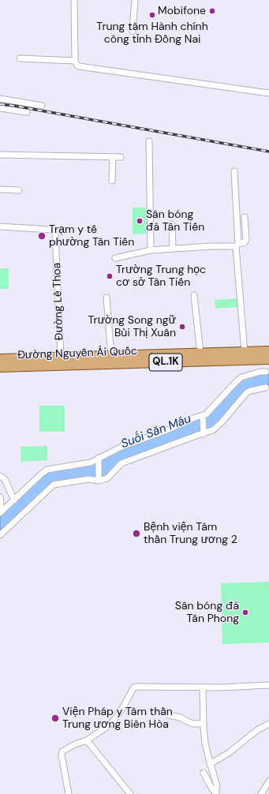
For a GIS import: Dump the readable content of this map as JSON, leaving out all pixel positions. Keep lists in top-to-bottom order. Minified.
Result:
{"streets":{"main road":["Đường Nguyễn Ái Quốc","QL.1K"],"street":["Đường Lê Thoa"]},"crossings":[["Đường Lê Thoa","Đường Nguyễn Ái Quốc"]],"water":["Suối Săn Máu"],"places":["Mobifone","Trung tâm Hành chính công tỉnh Đồng Nai","Sân bóng đá Tân Tiến","Trạm y tế phường Tân Tiến","Trường Trung học cơ sở Tân Tiến","Trường Song ngữ Bùi Thị Xuân","Bệnh viện Tâm thần Trung ương 2","Sân bóng đá Tân Phong","Viện Pháp y Tâm thần Trung ương Biên Hòa"]}
